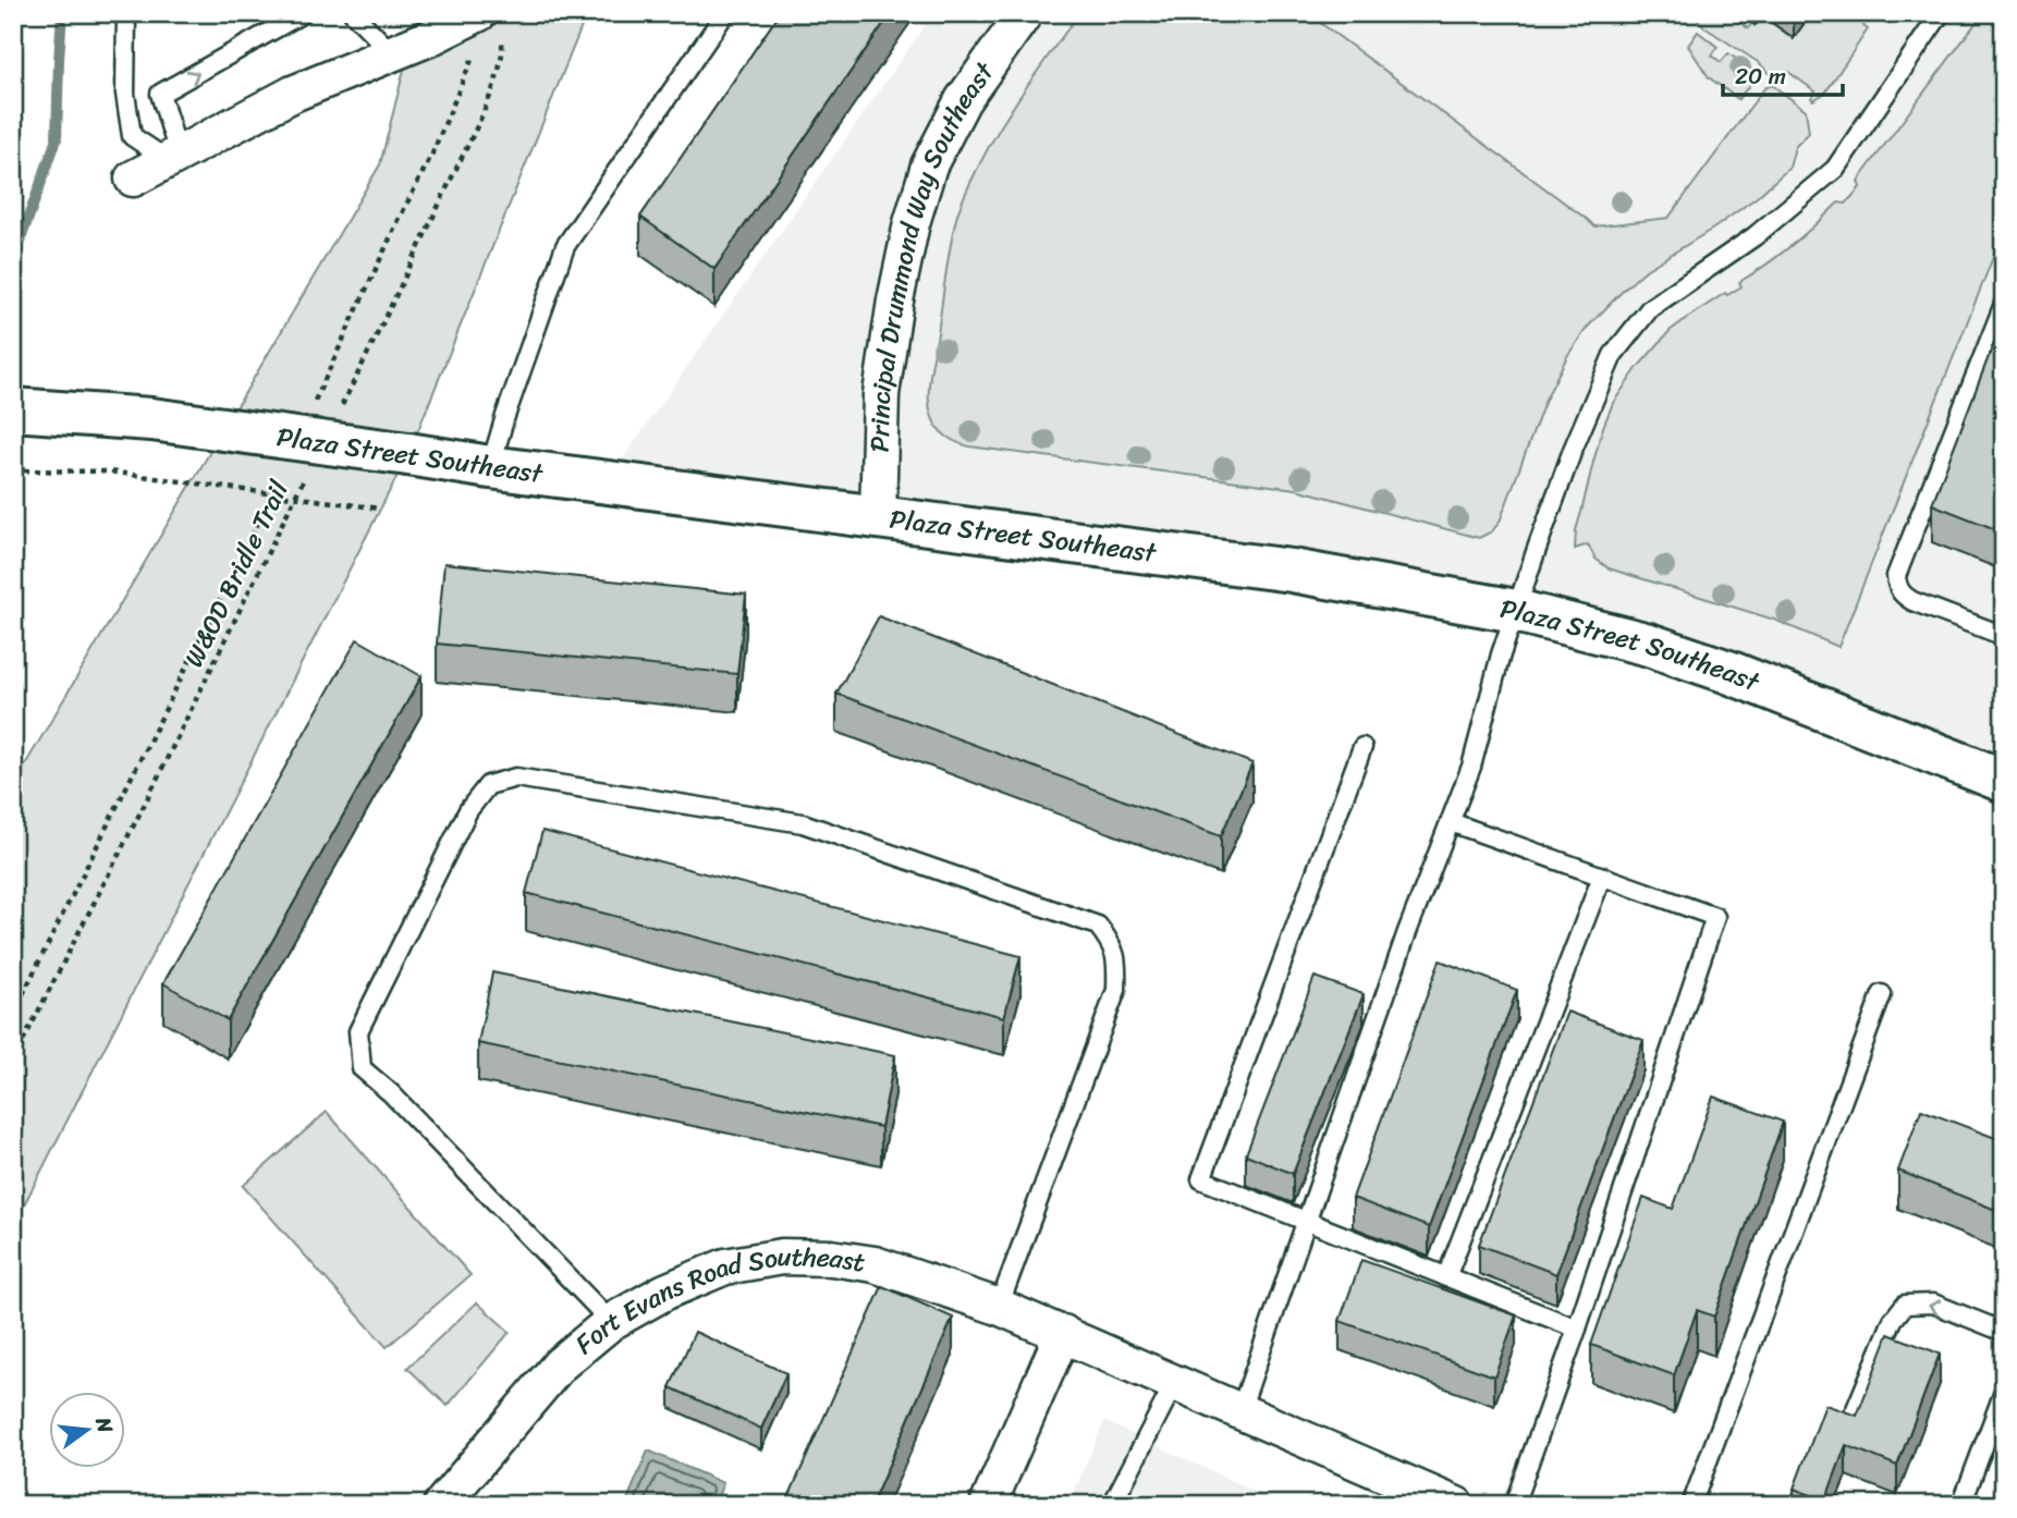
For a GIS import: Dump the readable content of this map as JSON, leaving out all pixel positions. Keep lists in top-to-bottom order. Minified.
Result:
{"streets":{"main road":["Plaza Street Southeast"],"street":["Principal Drummond Way Southeast","Fort Evans Road Southeast"],"path":["W&OD Bridle Trail"]},"crossings":[["Principal Drummond Way Southeast","Plaza Street Southeast"]],"scale_bar":"20 m","north":"right"}
